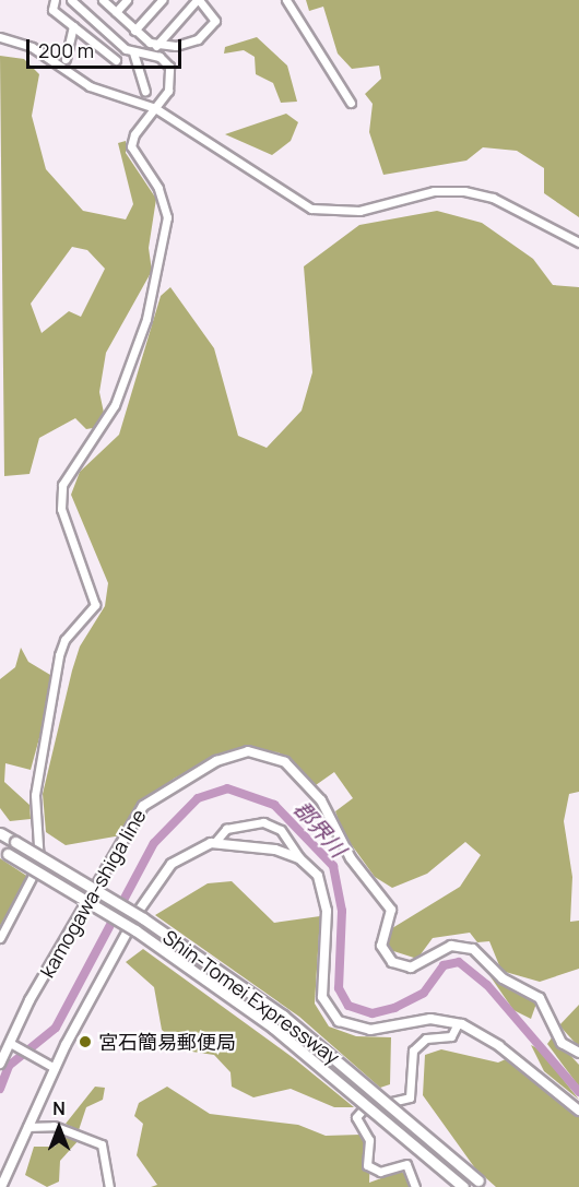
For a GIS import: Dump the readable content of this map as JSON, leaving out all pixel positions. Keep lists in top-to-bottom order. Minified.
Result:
{"streets":{"highway":["Shin-Tomei Expressway"],"main road":["kamogawa-shiga line"]},"water":["郡界川"],"places":["宮石簡易郵便局"],"scale_bar":"200 m","north":"top"}
